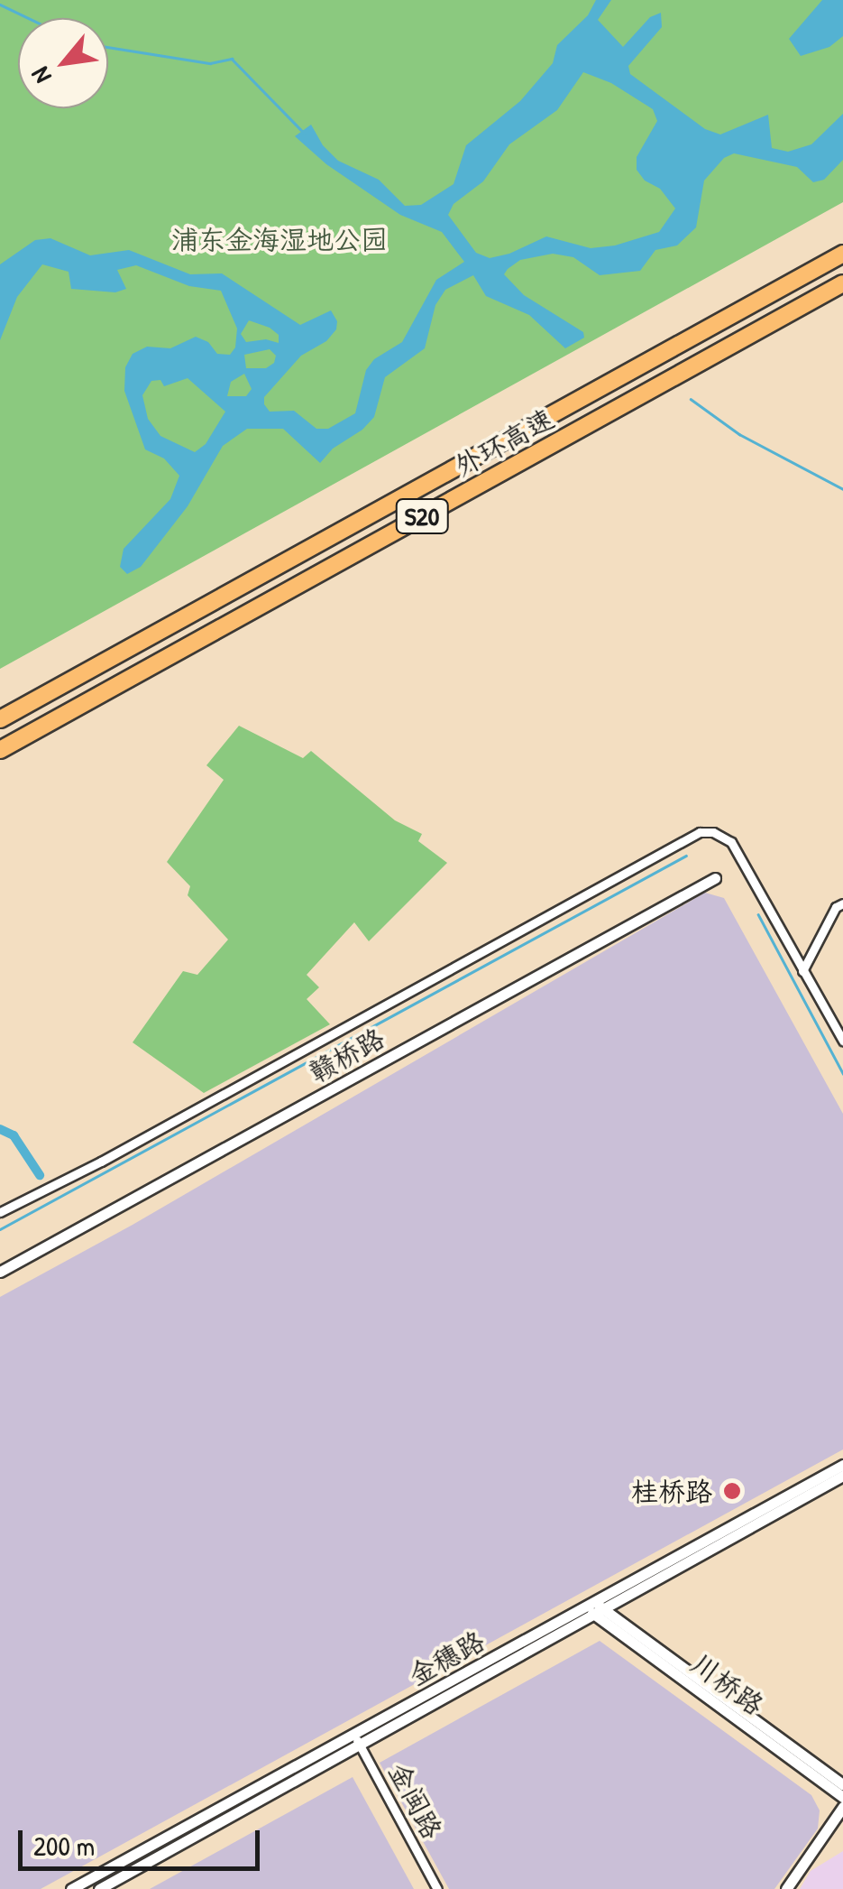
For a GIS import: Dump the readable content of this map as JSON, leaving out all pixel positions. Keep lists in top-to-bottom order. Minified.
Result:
{"streets":{"highway":["外环高速","S20"],"street":["赣桥路","金穗路","川桥路","金闽路"]},"crossings":[["金穗路","川桥路"],["金穗路","金闽路"]],"parks":["浦东金海湿地公园"],"places":["桂桥路"],"scale_bar":"200 m","north":"bottom left"}
